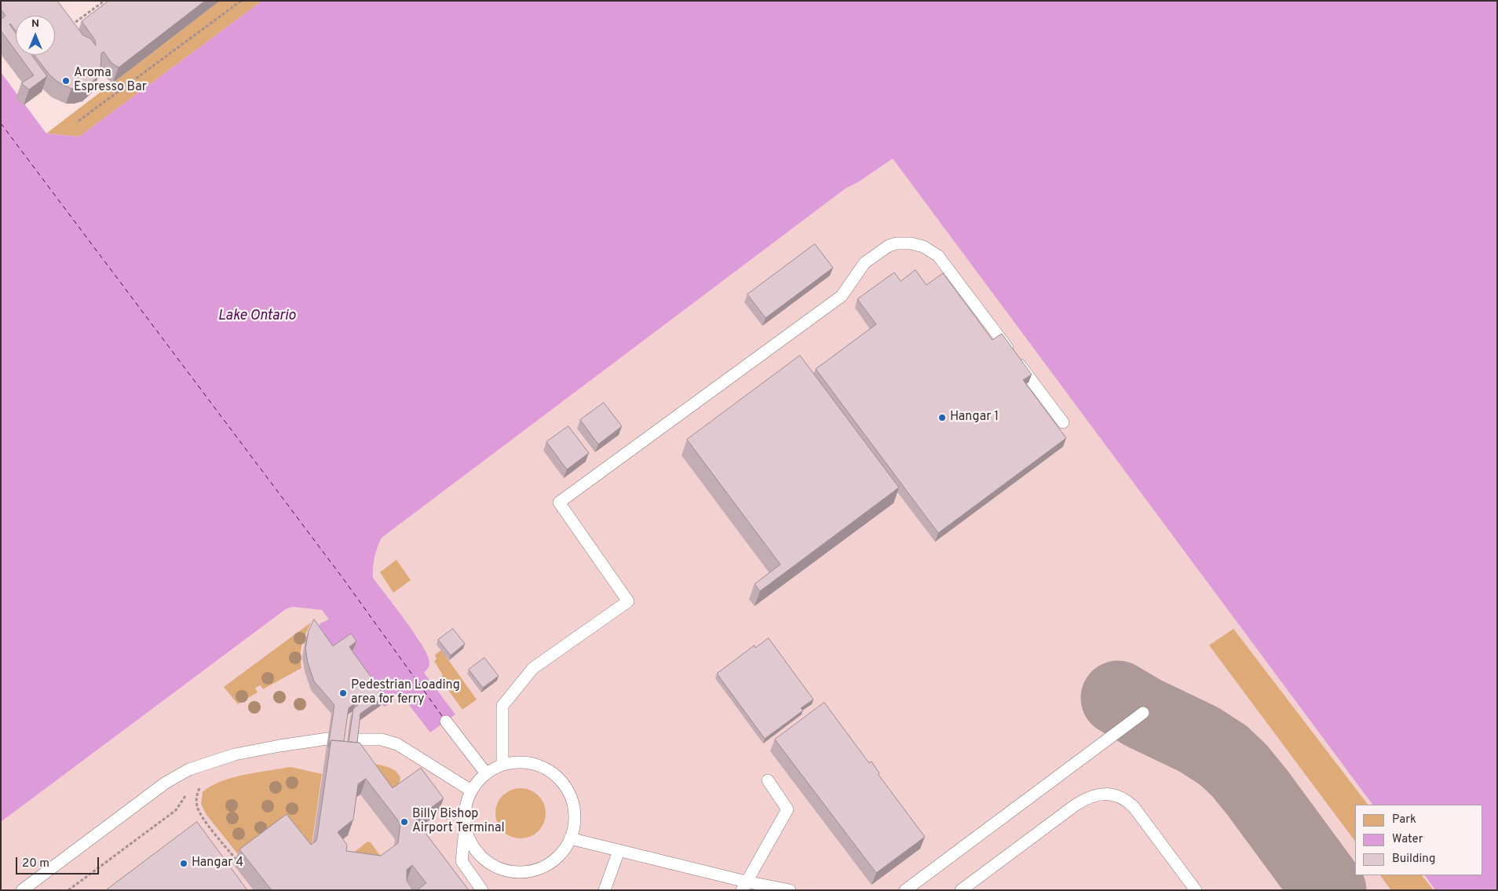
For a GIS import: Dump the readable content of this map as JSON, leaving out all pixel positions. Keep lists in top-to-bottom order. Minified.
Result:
{"water":["Lake Ontario"],"places":["Aroma Espresso Bar","Hangar 1","Pedestrian Loading area for ferry","Billy Bishop Airport Terminal","Hangar 4"],"legend":["Park","Water","Building"],"scale_bar":"20 m","north":"top"}
